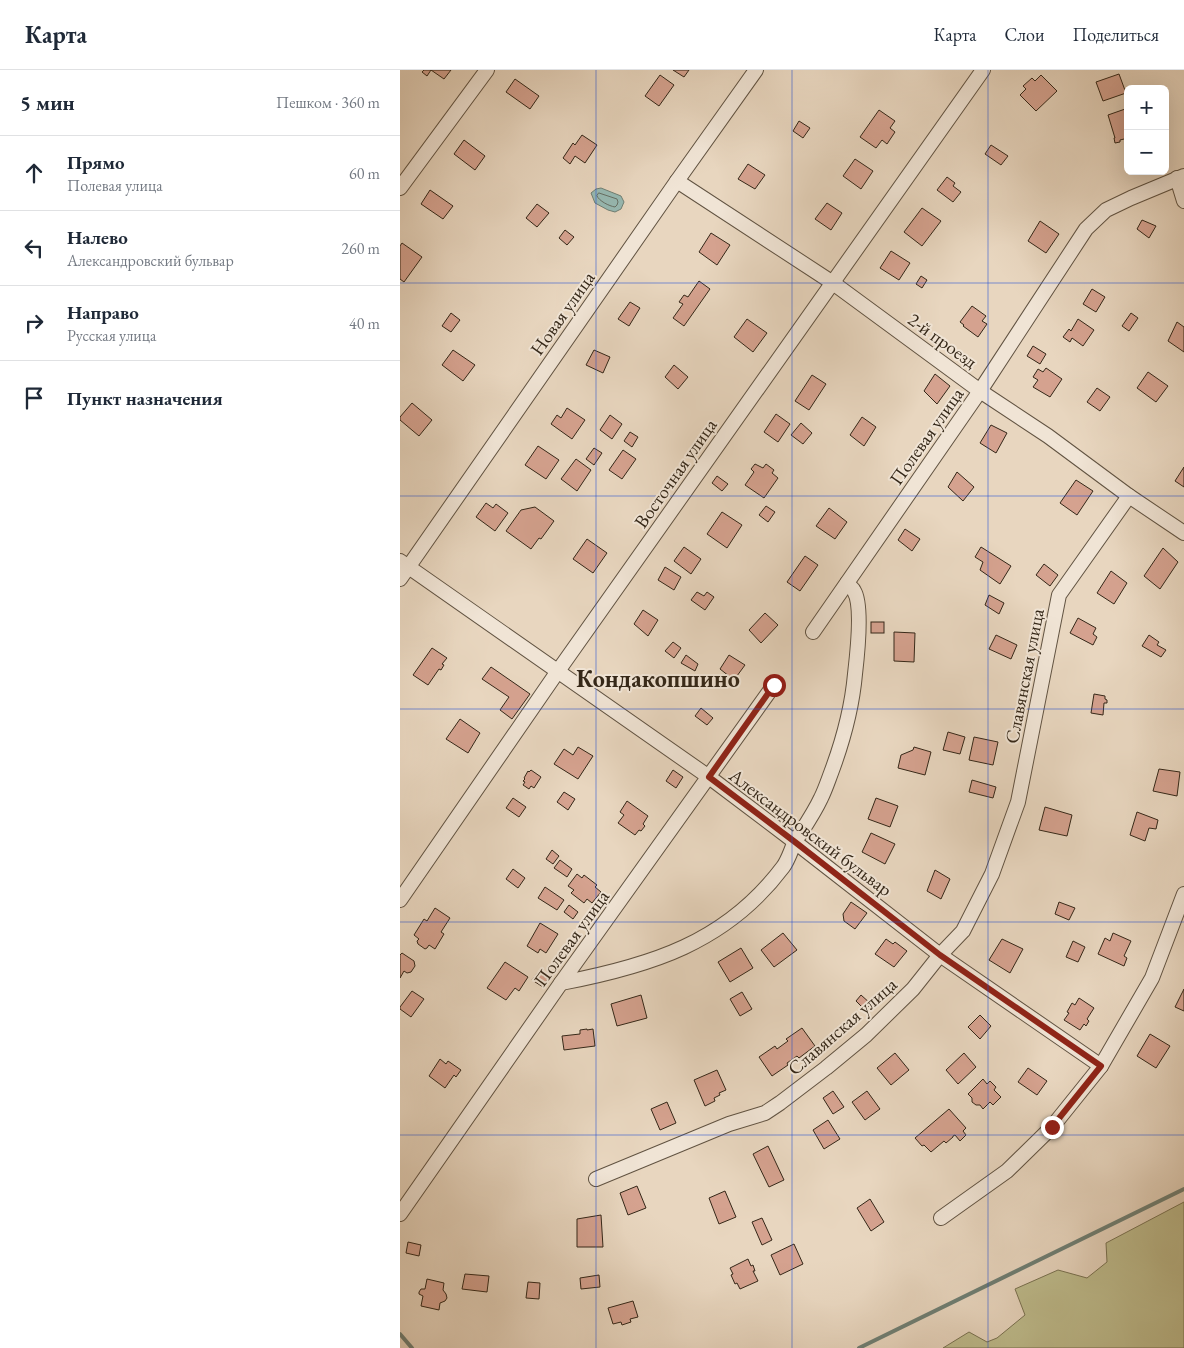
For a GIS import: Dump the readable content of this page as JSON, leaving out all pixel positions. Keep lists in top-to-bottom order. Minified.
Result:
{"streets":{"street":["Новая улица","2-й проезд","Полевая улица","Восточная улица","Славянская улица","Александровский бульвар"]},"crossings":[["Новая улица","2-й проезд"],["Новая улица","Александровский бульвар"],["2-й проезд","Полевая улица"],["2-й проезд","Восточная улица"],["2-й проезд","Славянская улица"],["Полевая улица","Александровский бульвар"],["Восточная улица","Александровский бульвар"],["Славянская улица","Александровский бульвар"]],"districts":["Кондакопшино"],"page":{"header":"Карта","nav":["Карта","Слои","Поделиться"],"heading":["5 мин","Пешком · 360 m"],"map_buttons":["+","−"],"list":[["Прямо","Полевая улица","60 m"],["Налево","Александровский бульвар","260 m"],["Направо","Русская улица","40 m"],"Пункт назначения"]}}
